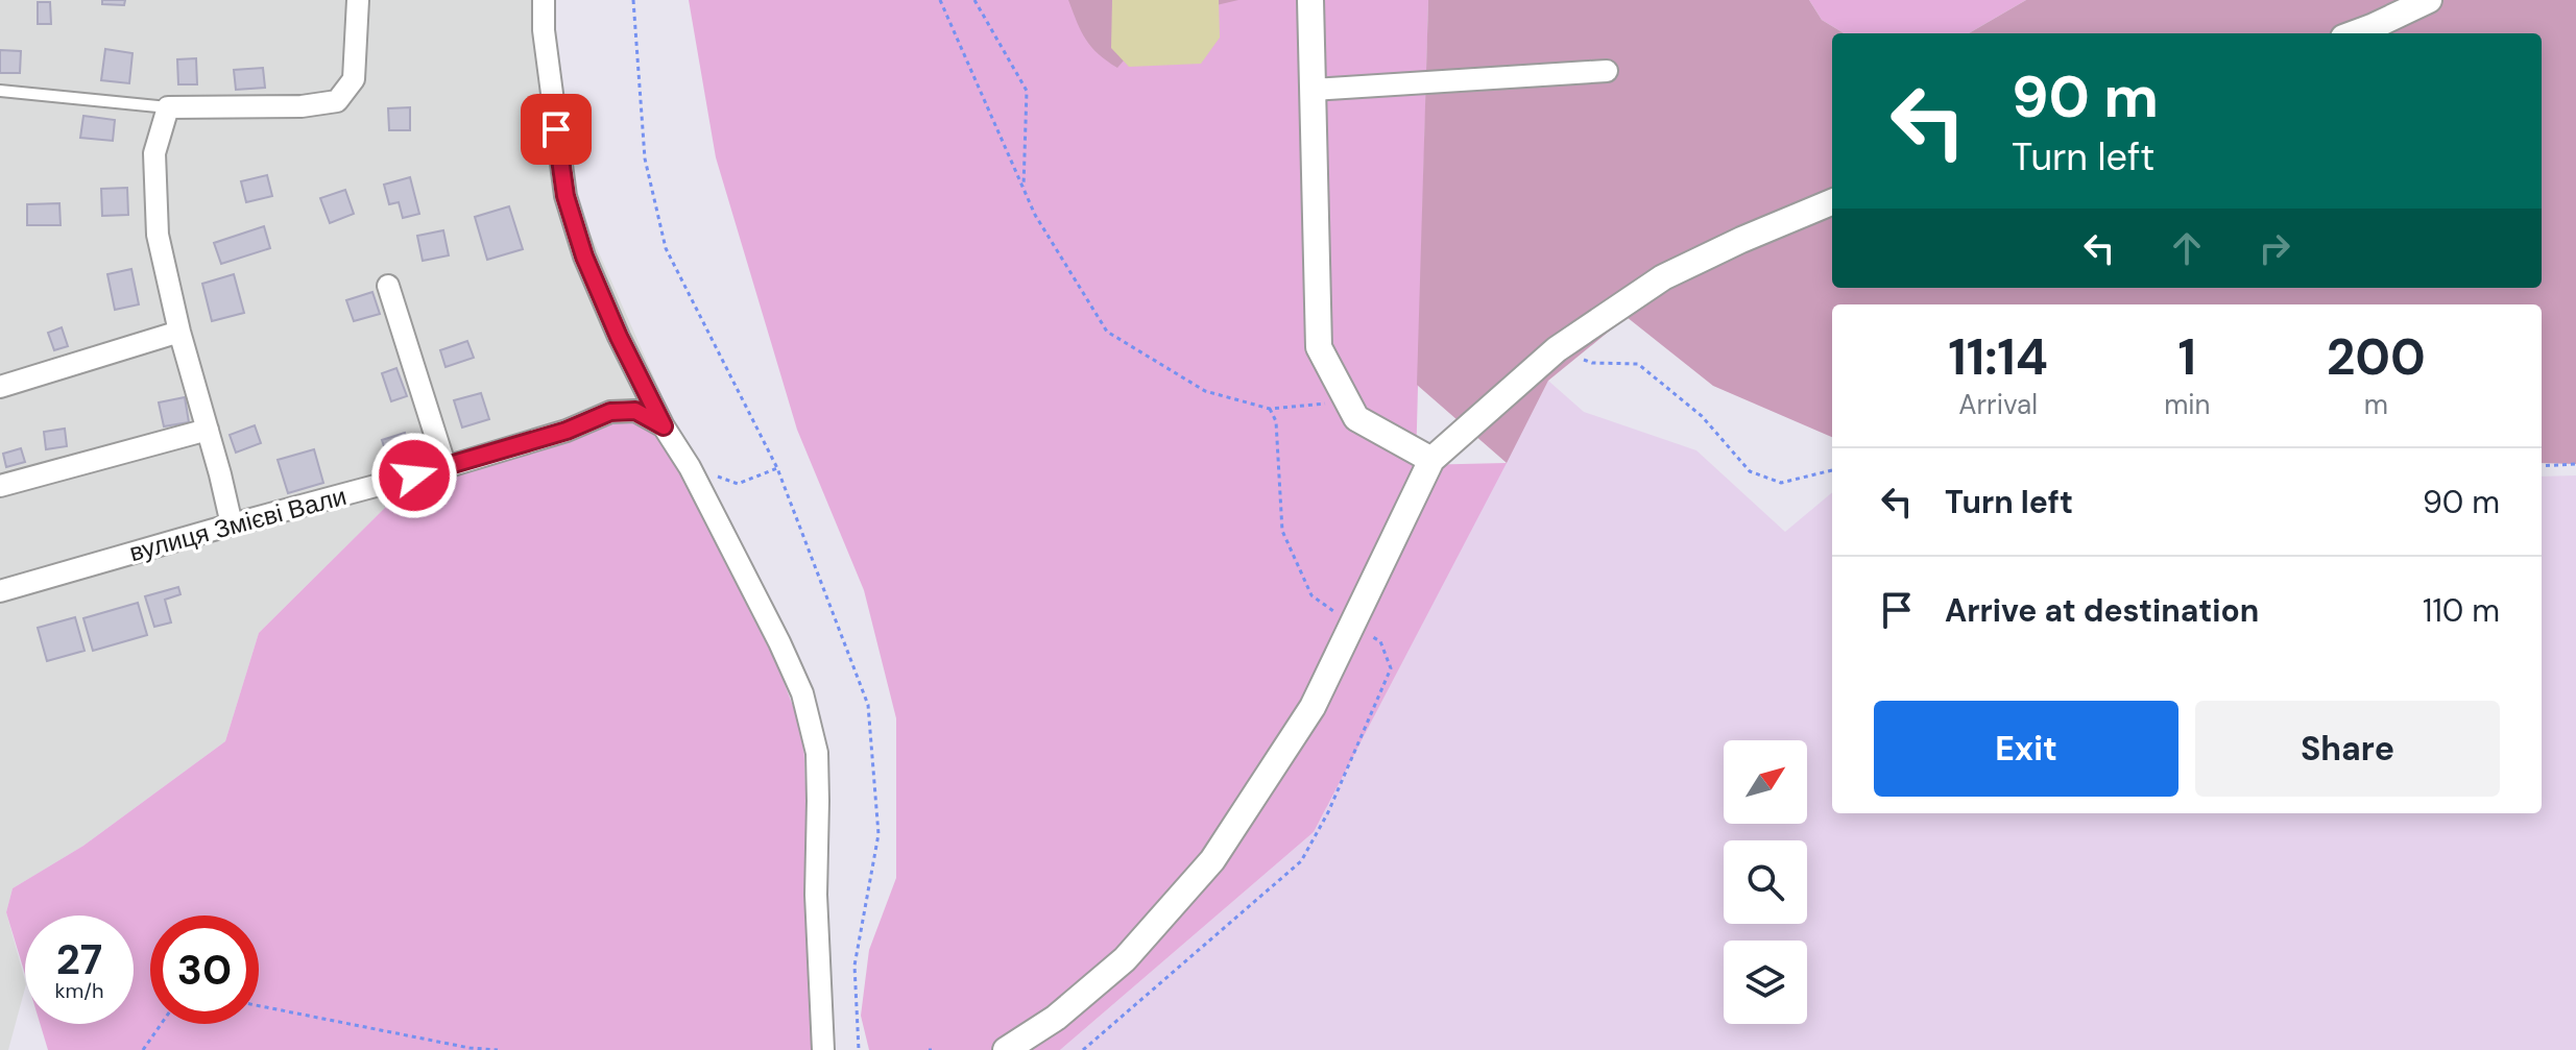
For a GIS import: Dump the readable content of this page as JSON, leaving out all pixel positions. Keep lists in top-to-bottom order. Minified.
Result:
{"streets":{"street":["вулиця Змієві Вали"]},"north":"top right","page":{"turn":["90 m","Turn left"],"eta":["11:14","Arrival","1","min","200","m"],"list":[{"name":"Turn left","value":"90 m"},{"name":"Arrive at destination","value":"110 m"}],"buttons":["Exit","Share"],"speed":"27 km/h","limit":"30"}}
